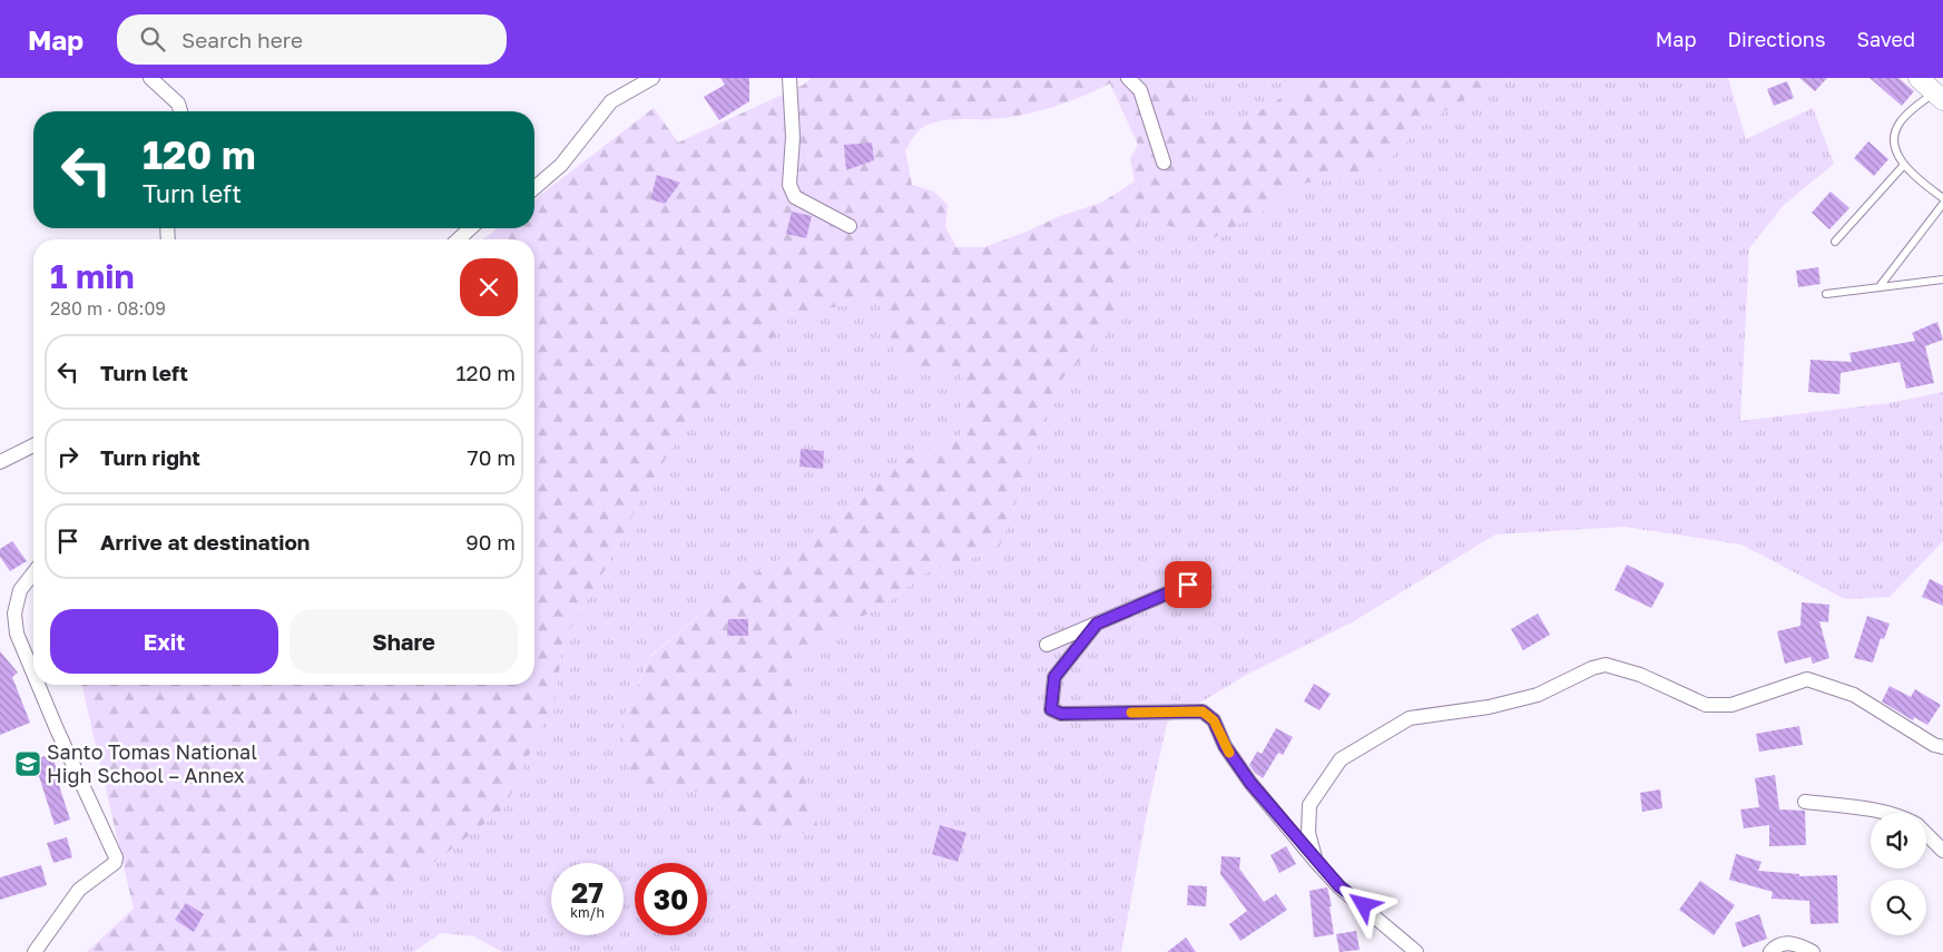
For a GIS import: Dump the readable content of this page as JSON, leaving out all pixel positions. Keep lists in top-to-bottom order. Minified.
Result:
{"places":{"school or university":["Santo Tomas National High School – Annex"]},"page":{"header":"Map","search":"Search here","nav":["Map","Directions","Saved"],"turn":["120 m","Turn left"],"heading":["1 min","280 m · 08:09"],"list":[{"name":"Turn left","value":"120 m"},{"name":"Turn right","value":"70 m"},{"name":"Arrive at destination","value":"90 m"}],"buttons":["Exit","Share"],"speed":"27 km/h","limit":"30"}}
